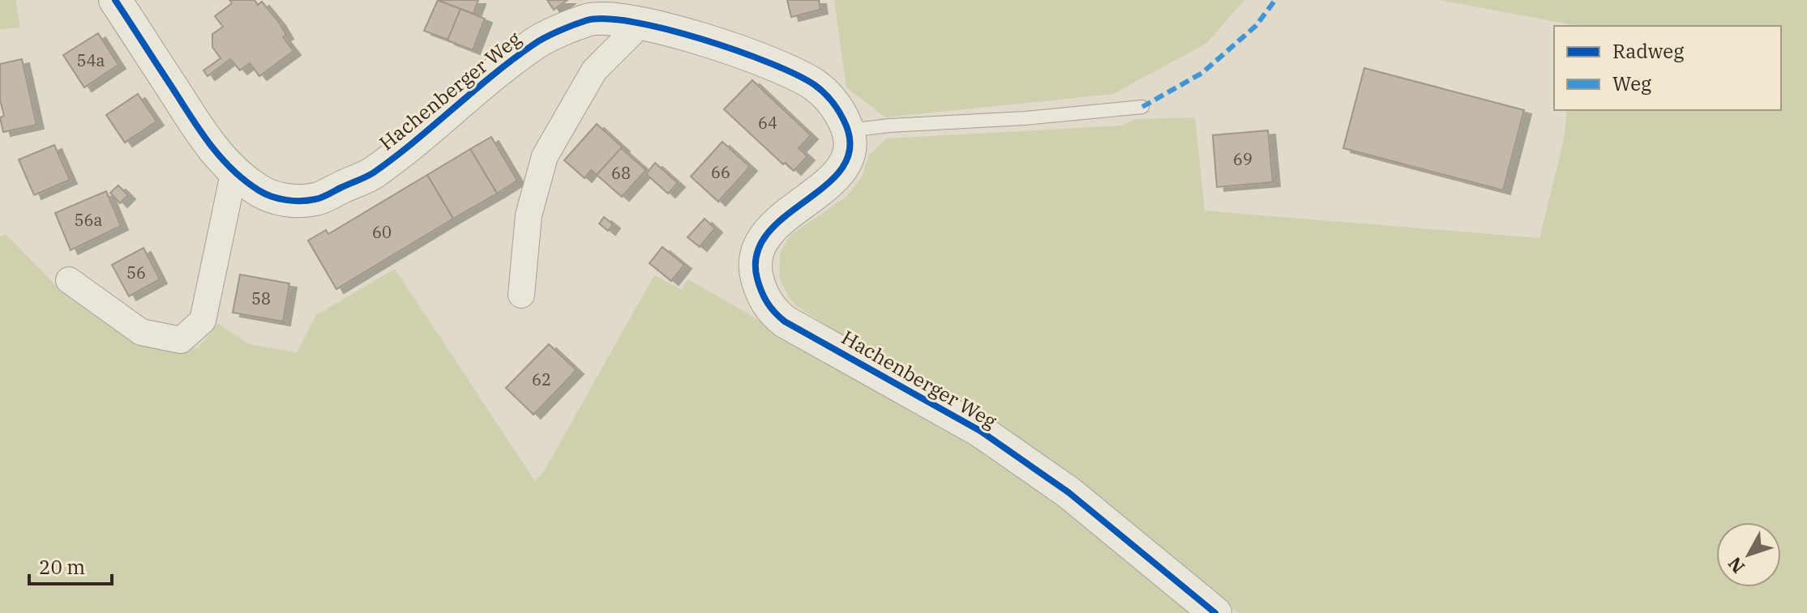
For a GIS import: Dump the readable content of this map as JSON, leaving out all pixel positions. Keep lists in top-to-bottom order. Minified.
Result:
{"streets":{"street":["Hachenberger Weg"]},"house_numbers":["54a","64","69","66","68","56a","60","56","58","62"],"legend":["Radweg","Weg"],"scale_bar":"20 m","north":"bottom left"}
